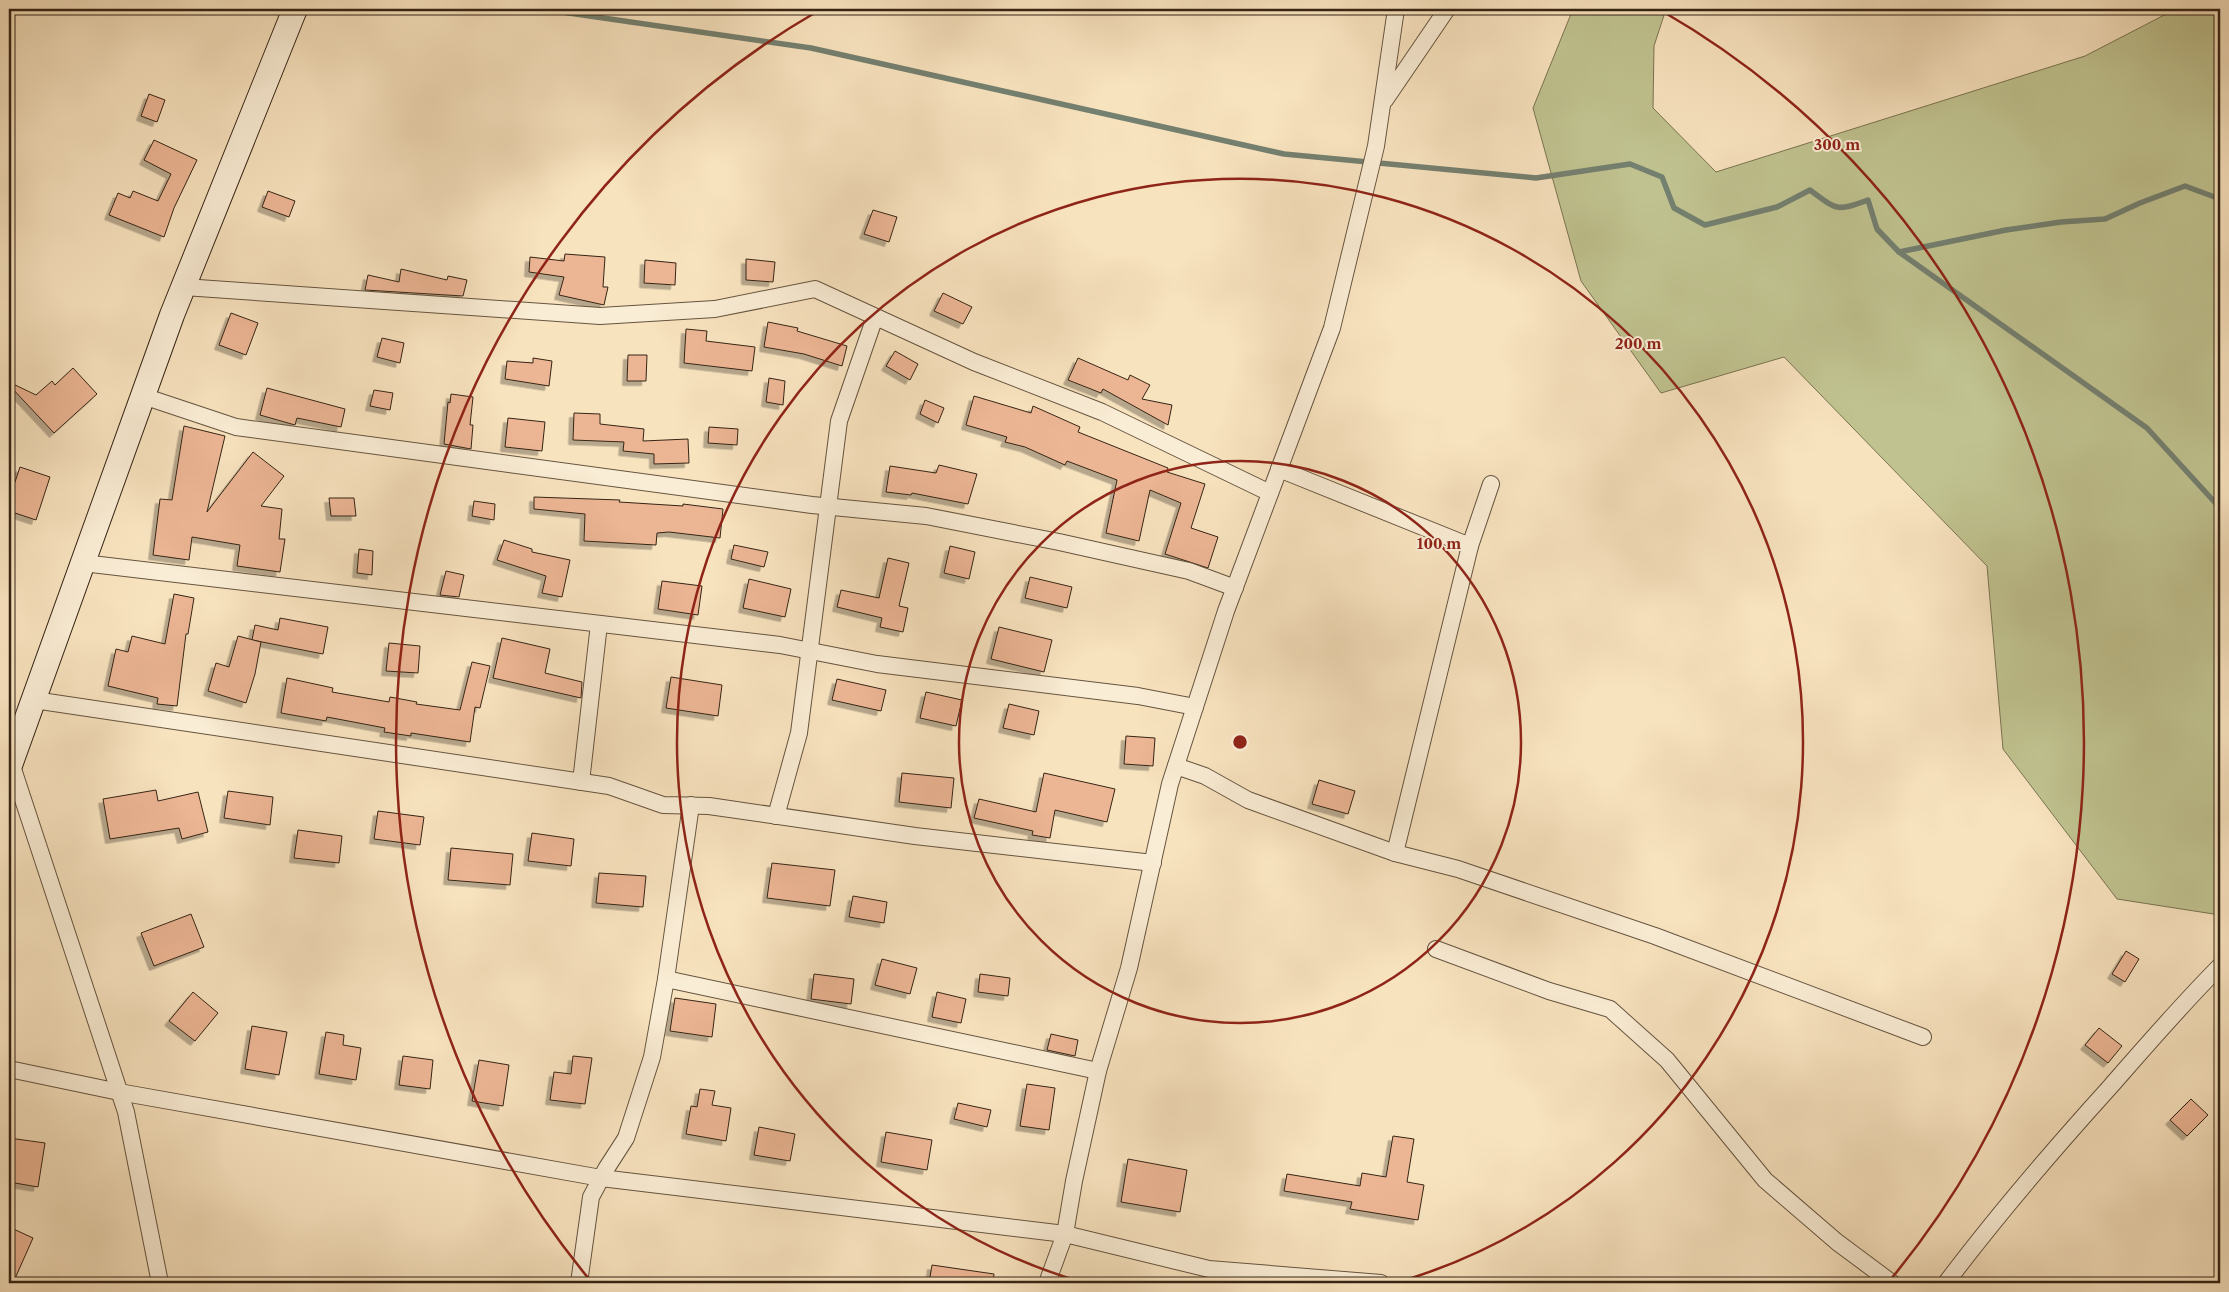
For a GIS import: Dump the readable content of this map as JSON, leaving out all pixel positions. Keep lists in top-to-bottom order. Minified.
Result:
{"rings":["300 m","200 m","100 m"]}
